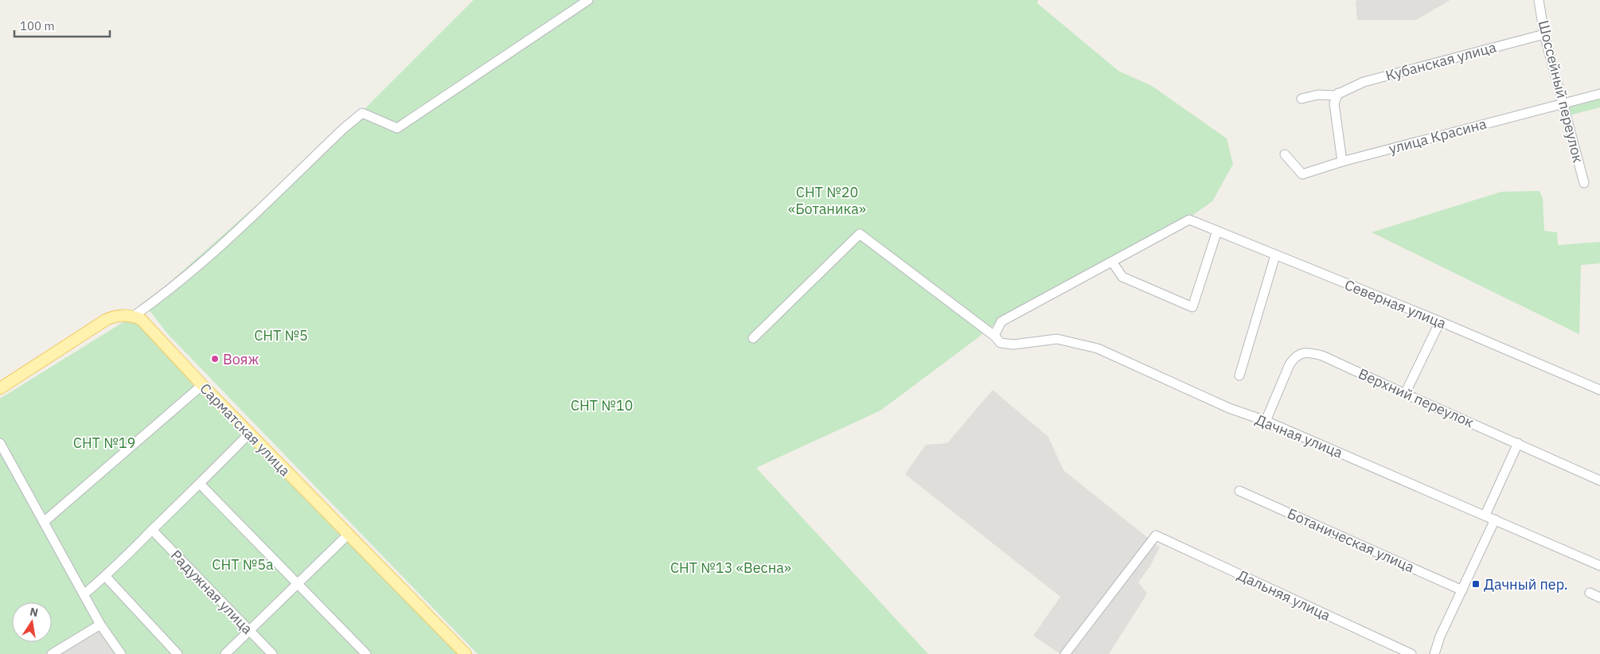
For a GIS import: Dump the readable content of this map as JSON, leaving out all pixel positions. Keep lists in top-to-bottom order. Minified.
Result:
{"streets":{"main road":["Сарматская улица"],"street":["Кубанская улица","Шоссейный переулок","улица Красина","Северная улица","Верхний переулок","Дачная улица","Ботаническая улица","Радужная улица","Дальняя улица"]},"crossings":[["Кубанская улица","Шоссейный переулок"],["Шоссейный переулок","улица Красина"],["Верхний переулок","Дачная улица"]],"parks":["СНТ №20 «Ботаника»","СНТ №5","СНТ №10","СНТ №19","СНТ №5а","СНТ №13 «Весна»"],"places":{"other":["Вояж"],"transit":["Дачный пер."]},"scale_bar":"100 m","north":"top"}
